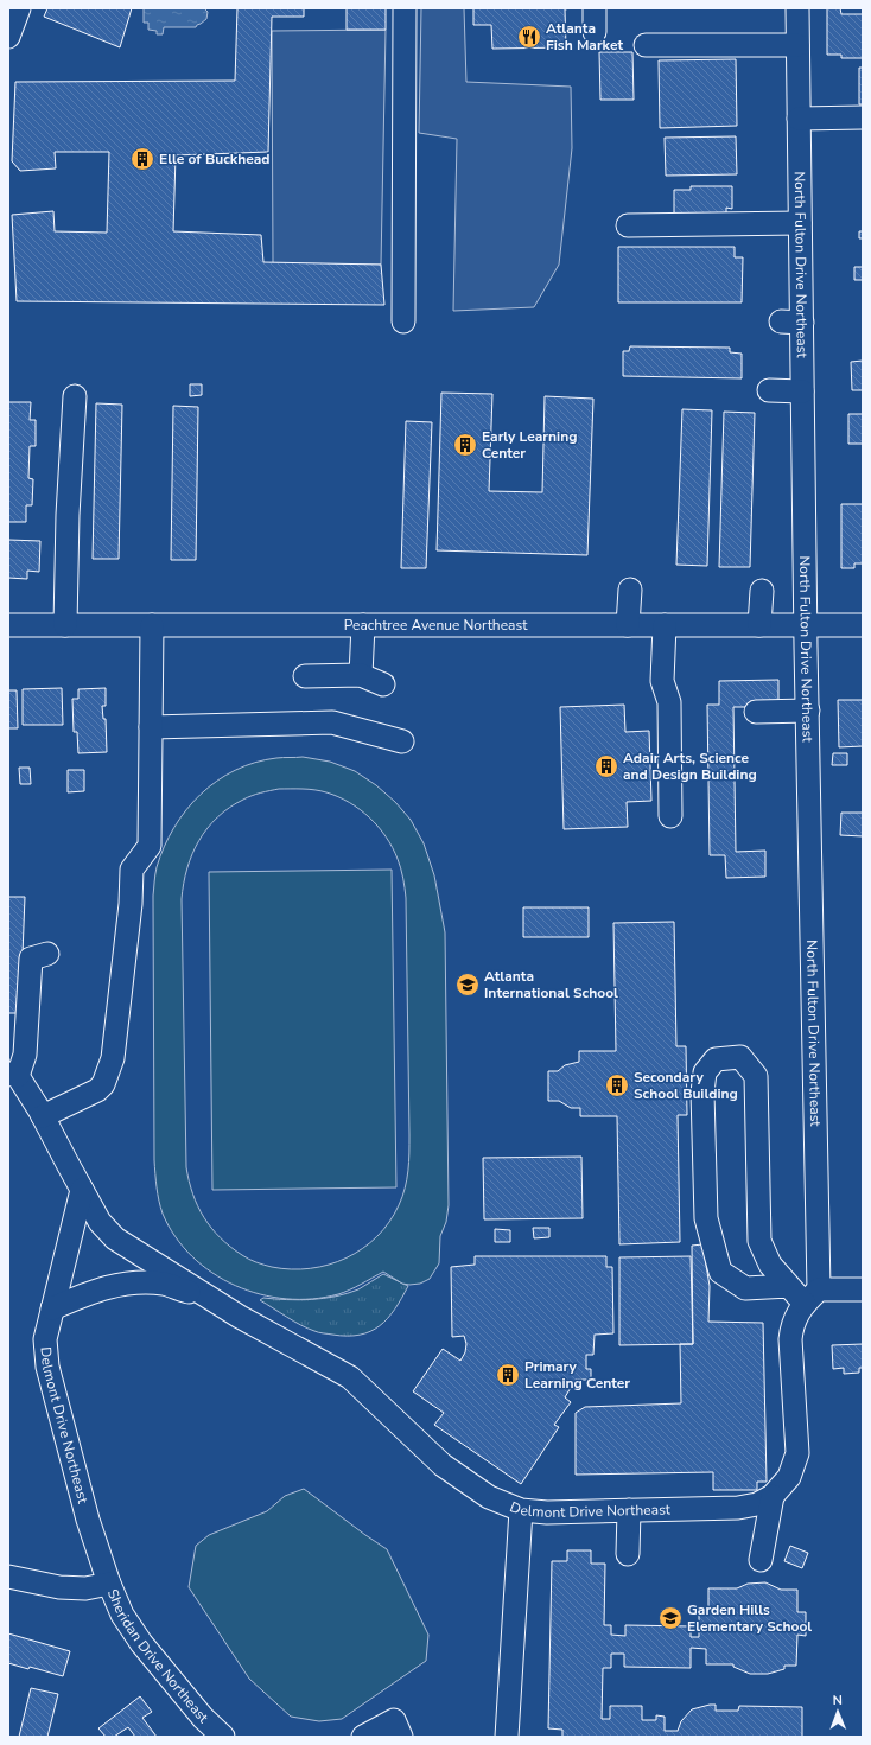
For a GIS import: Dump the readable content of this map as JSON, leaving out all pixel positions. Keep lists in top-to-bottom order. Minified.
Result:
{"streets":{"street":["North Fulton Drive Northeast","Peachtree Avenue Northeast","Delmont Drive Northeast","Sheridan Drive Northeast"]},"crossings":[["North Fulton Drive Northeast","Peachtree Avenue Northeast"],["North Fulton Drive Northeast","Delmont Drive Northeast"],["Delmont Drive Northeast","Sheridan Drive Northeast"]],"places":{"restaurant":["Atlanta Fish Market"],"building":["Elle of Buckhead","Early Learning Center","Adair Arts, Science and Design Building","Secondary School Building","Primary Learning Center"],"school or university":["Atlanta International School","Garden Hills Elementary School"]},"north":"top"}
